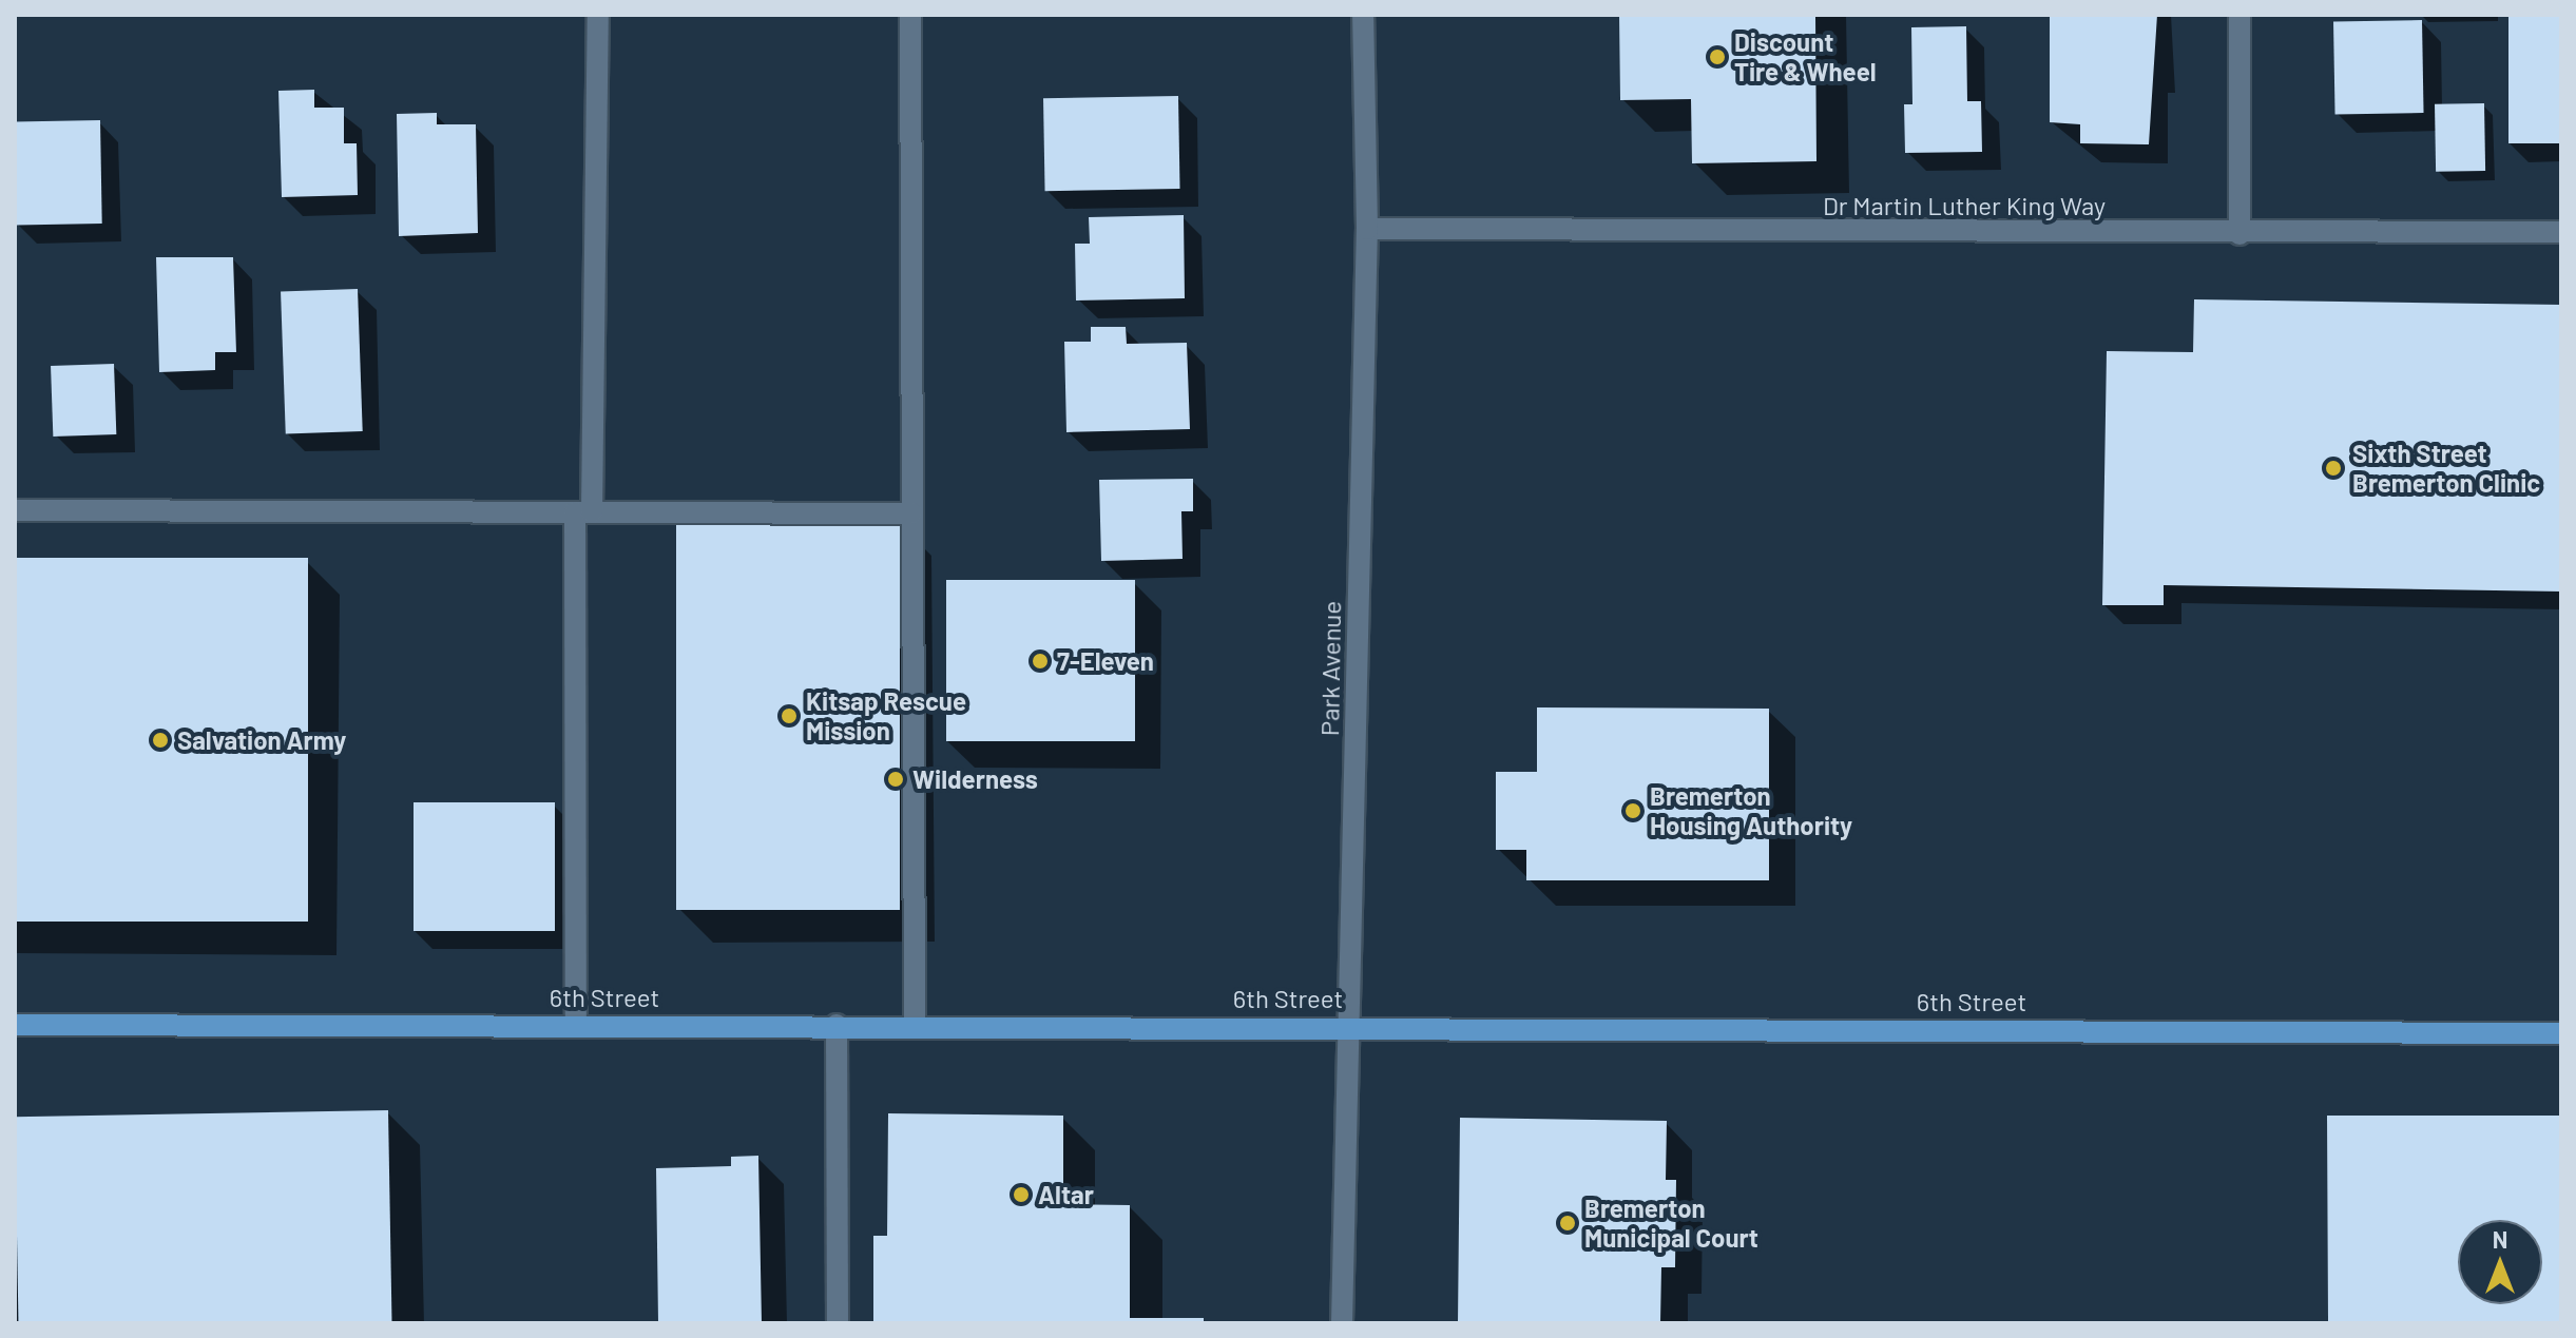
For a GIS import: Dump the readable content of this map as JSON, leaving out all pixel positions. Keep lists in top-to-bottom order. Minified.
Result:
{"streets":{"main road":["6th Street"],"street":["Dr Martin Luther King Way","Park Avenue"]},"crossings":[["Dr Martin Luther King Way","Park Avenue"],["Park Avenue","6th Street"]],"places":["Discount Tire & Wheel","Sixth Street Bremerton Clinic","7-Eleven","Kitsap Rescue Mission","Salvation Army","Wilderness","Bremerton Housing Authority","Altar","Bremerton Municipal Court"],"north":"top"}
